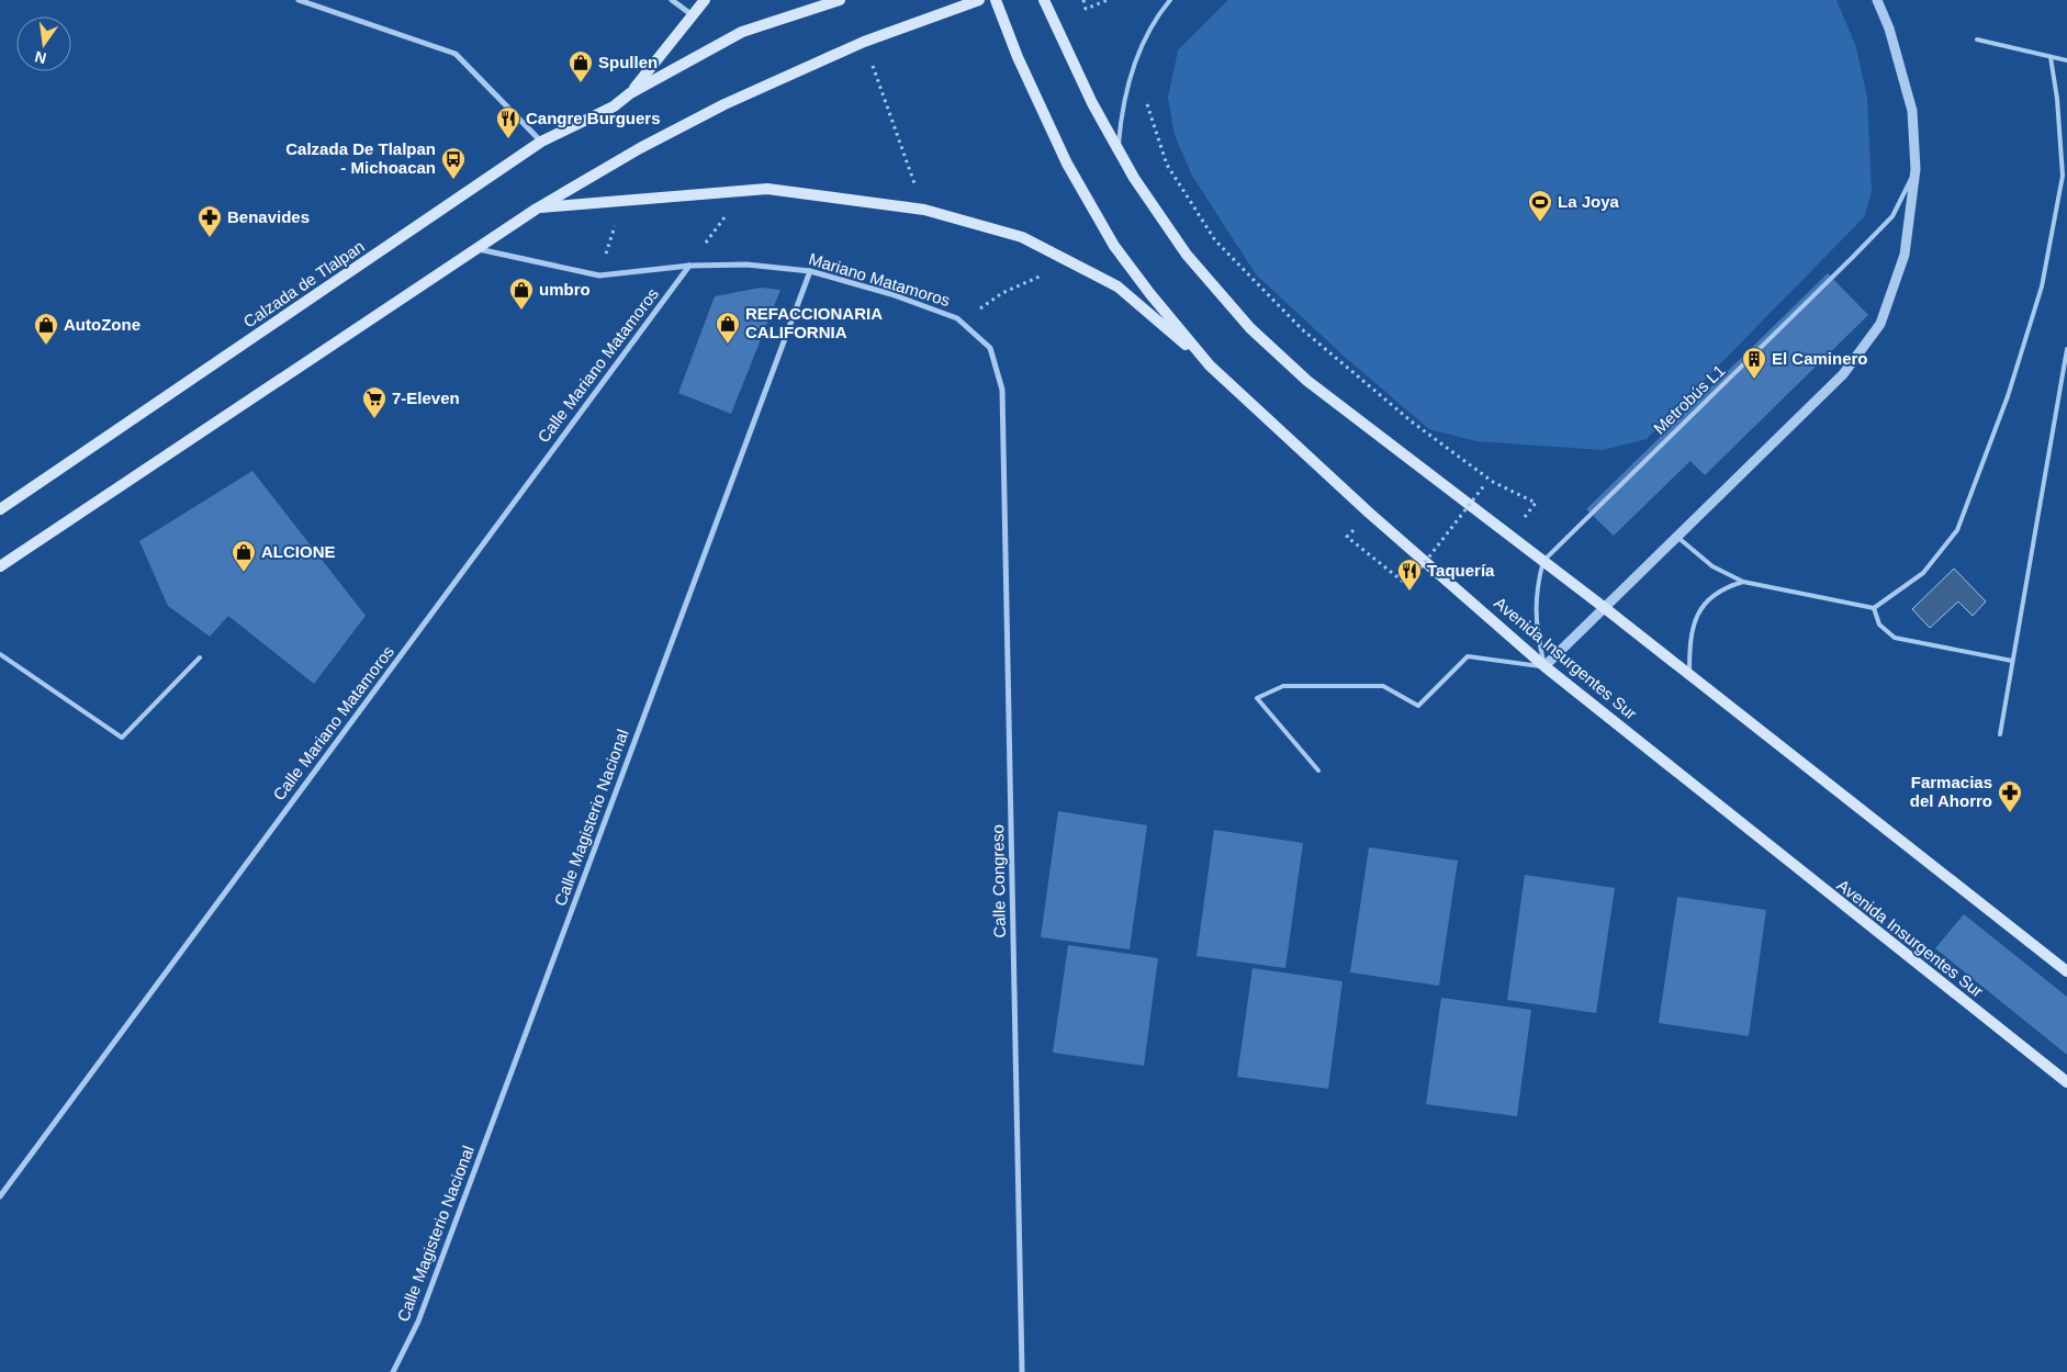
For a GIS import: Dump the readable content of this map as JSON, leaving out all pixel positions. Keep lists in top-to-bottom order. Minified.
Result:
{"streets":{"main road":["Calzada de Tlalpan","Avenida Insurgentes Sur"],"street":["Mariano Matamoros","Calle Mariano Matamoros","Calle Magisterio Nacional","Calle Congreso"],"lane":["Metrobús L1"]},"crossings":[["Mariano Matamoros","Calle Mariano Matamoros"],["Mariano Matamoros","Calle Magisterio Nacional"],["Mariano Matamoros","Calle Congreso"],["Metrobús L1","Avenida Insurgentes Sur"]],"places":{"shop":["Spullen","umbro","REFACCIONARIA CALIFORNIA","AutoZone","ALCIONE"],"restaurant":["Cangre Burguers","Taquería"],"bus stop":["Calzada De Tlalpan - Michoacan"],"sports":["La Joya"],"pharmacy":["Benavides","Farmacias del Ahorro"],"building":["El Caminero"],"supermarket":["7-Eleven"]},"north":"bottom"}
